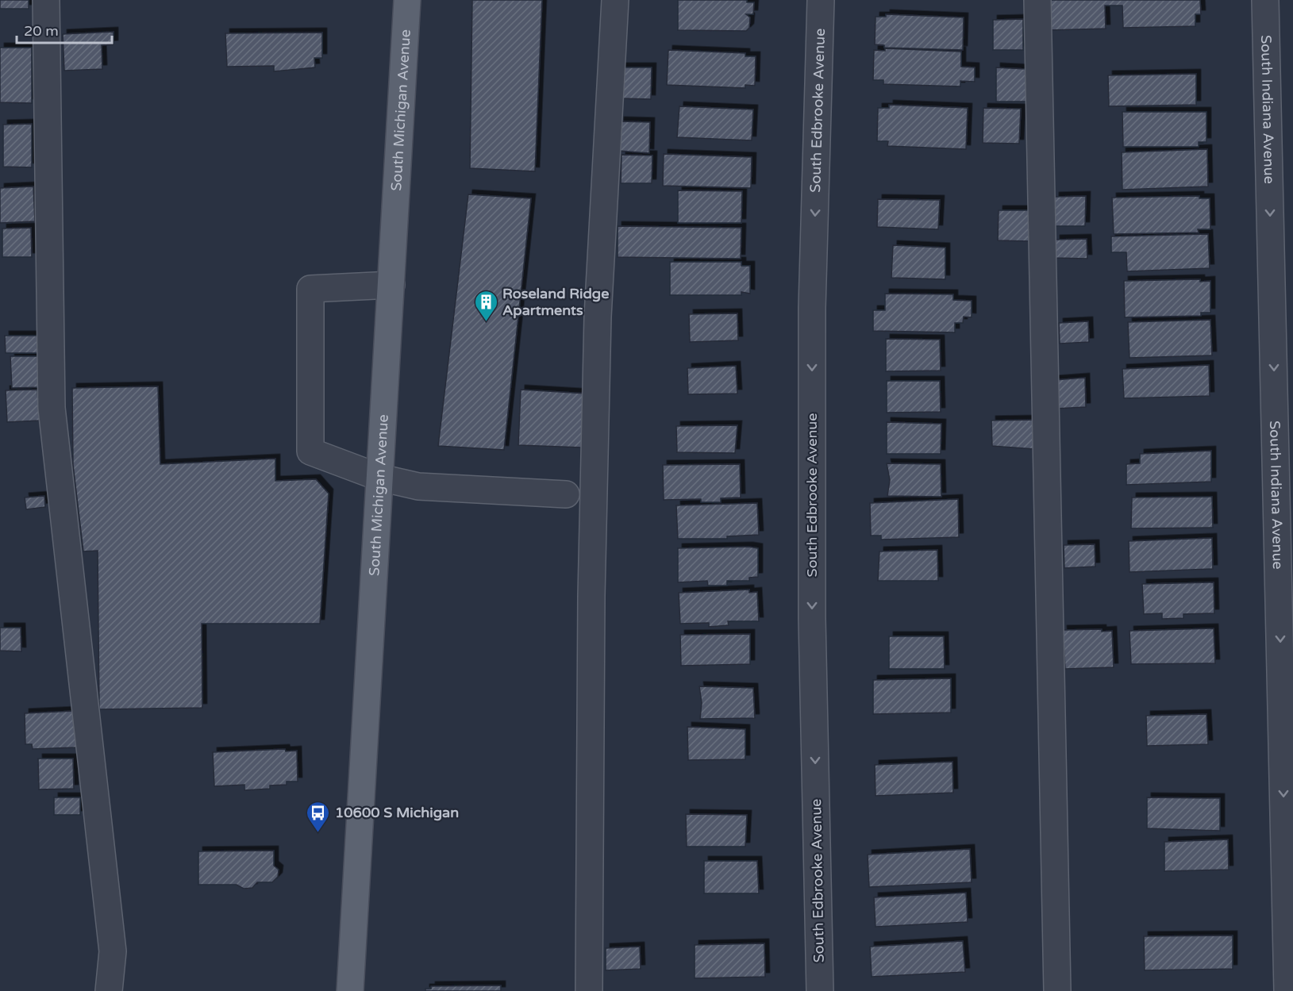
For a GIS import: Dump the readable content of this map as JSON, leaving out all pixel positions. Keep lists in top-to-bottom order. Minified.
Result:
{"streets":{"main road":["South Michigan Avenue"],"street":["South Edbrooke Avenue","South Indiana Avenue"]},"places":{"building":["Roseland Ridge Apartments"],"bus stop":["10600 S Michigan"]},"scale_bar":"20 m"}
